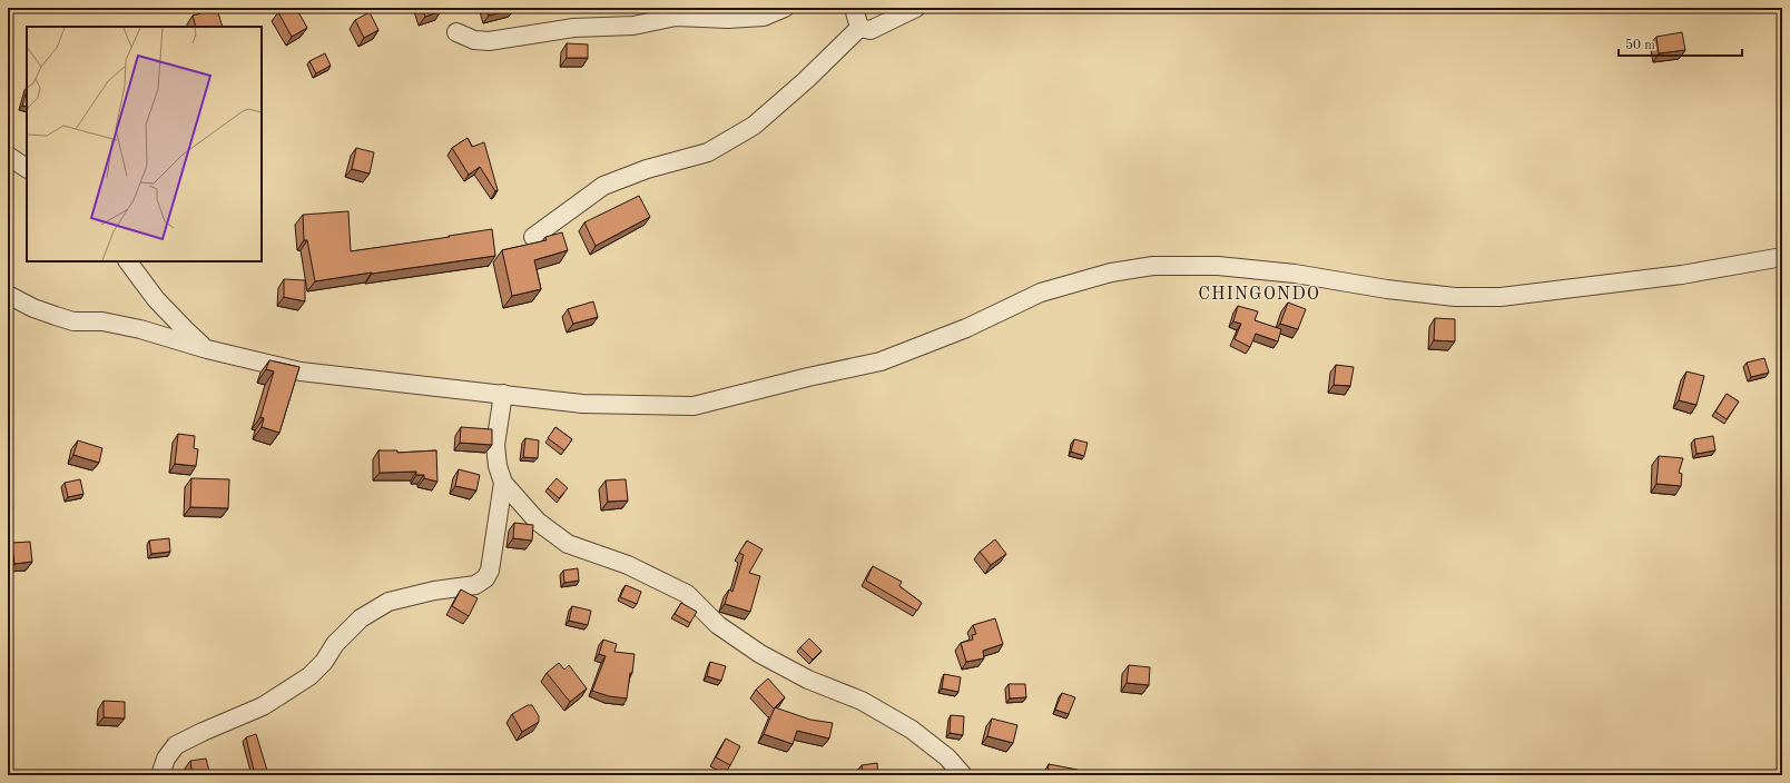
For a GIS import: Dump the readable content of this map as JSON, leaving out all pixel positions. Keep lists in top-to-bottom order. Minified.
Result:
{"districts":["CHINGONDO"],"scale_bar":"50 m"}
